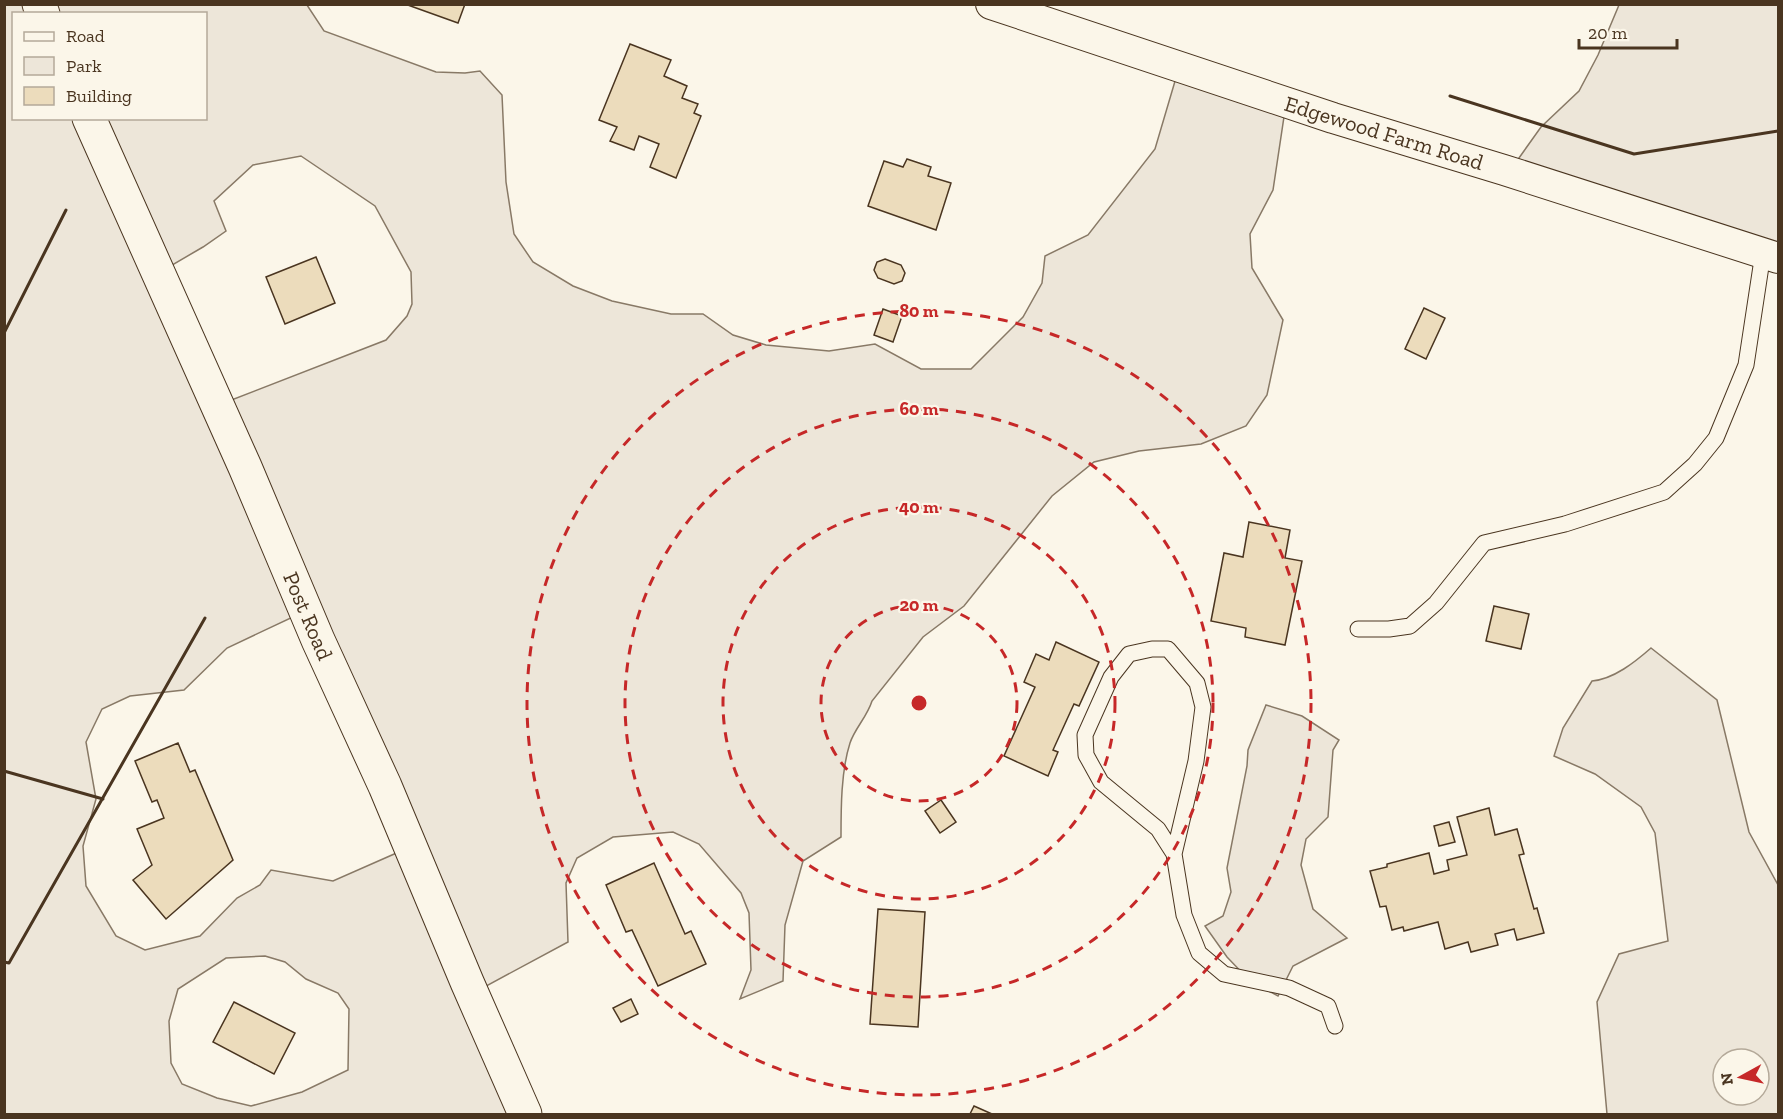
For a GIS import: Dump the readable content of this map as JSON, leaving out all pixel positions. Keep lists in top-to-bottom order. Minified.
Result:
{"streets":{"main road":["Post Road"],"street":["Edgewood Farm Road"]},"legend":["Road","Park","Building"],"scale_bar":"20 m","north":"left","rings":["80 m","60 m","40 m","20 m"]}
